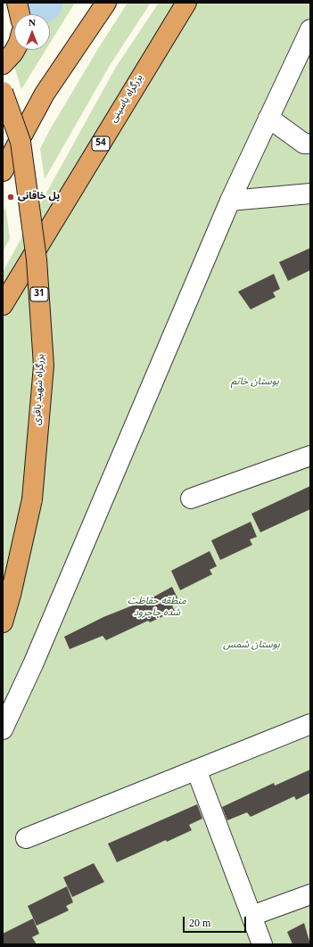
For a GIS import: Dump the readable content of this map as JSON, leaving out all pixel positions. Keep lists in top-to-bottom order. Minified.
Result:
{"streets":{"highway":["بزرگراه یاسینی","54","31","بزرگراه شهید باقری"]},"parks":["بوستان خاتم","منطقه حفاظت شده جاجرود","بوستان شمس"],"places":["پل خاقانی"],"scale_bar":"20 m","north":"top"}
